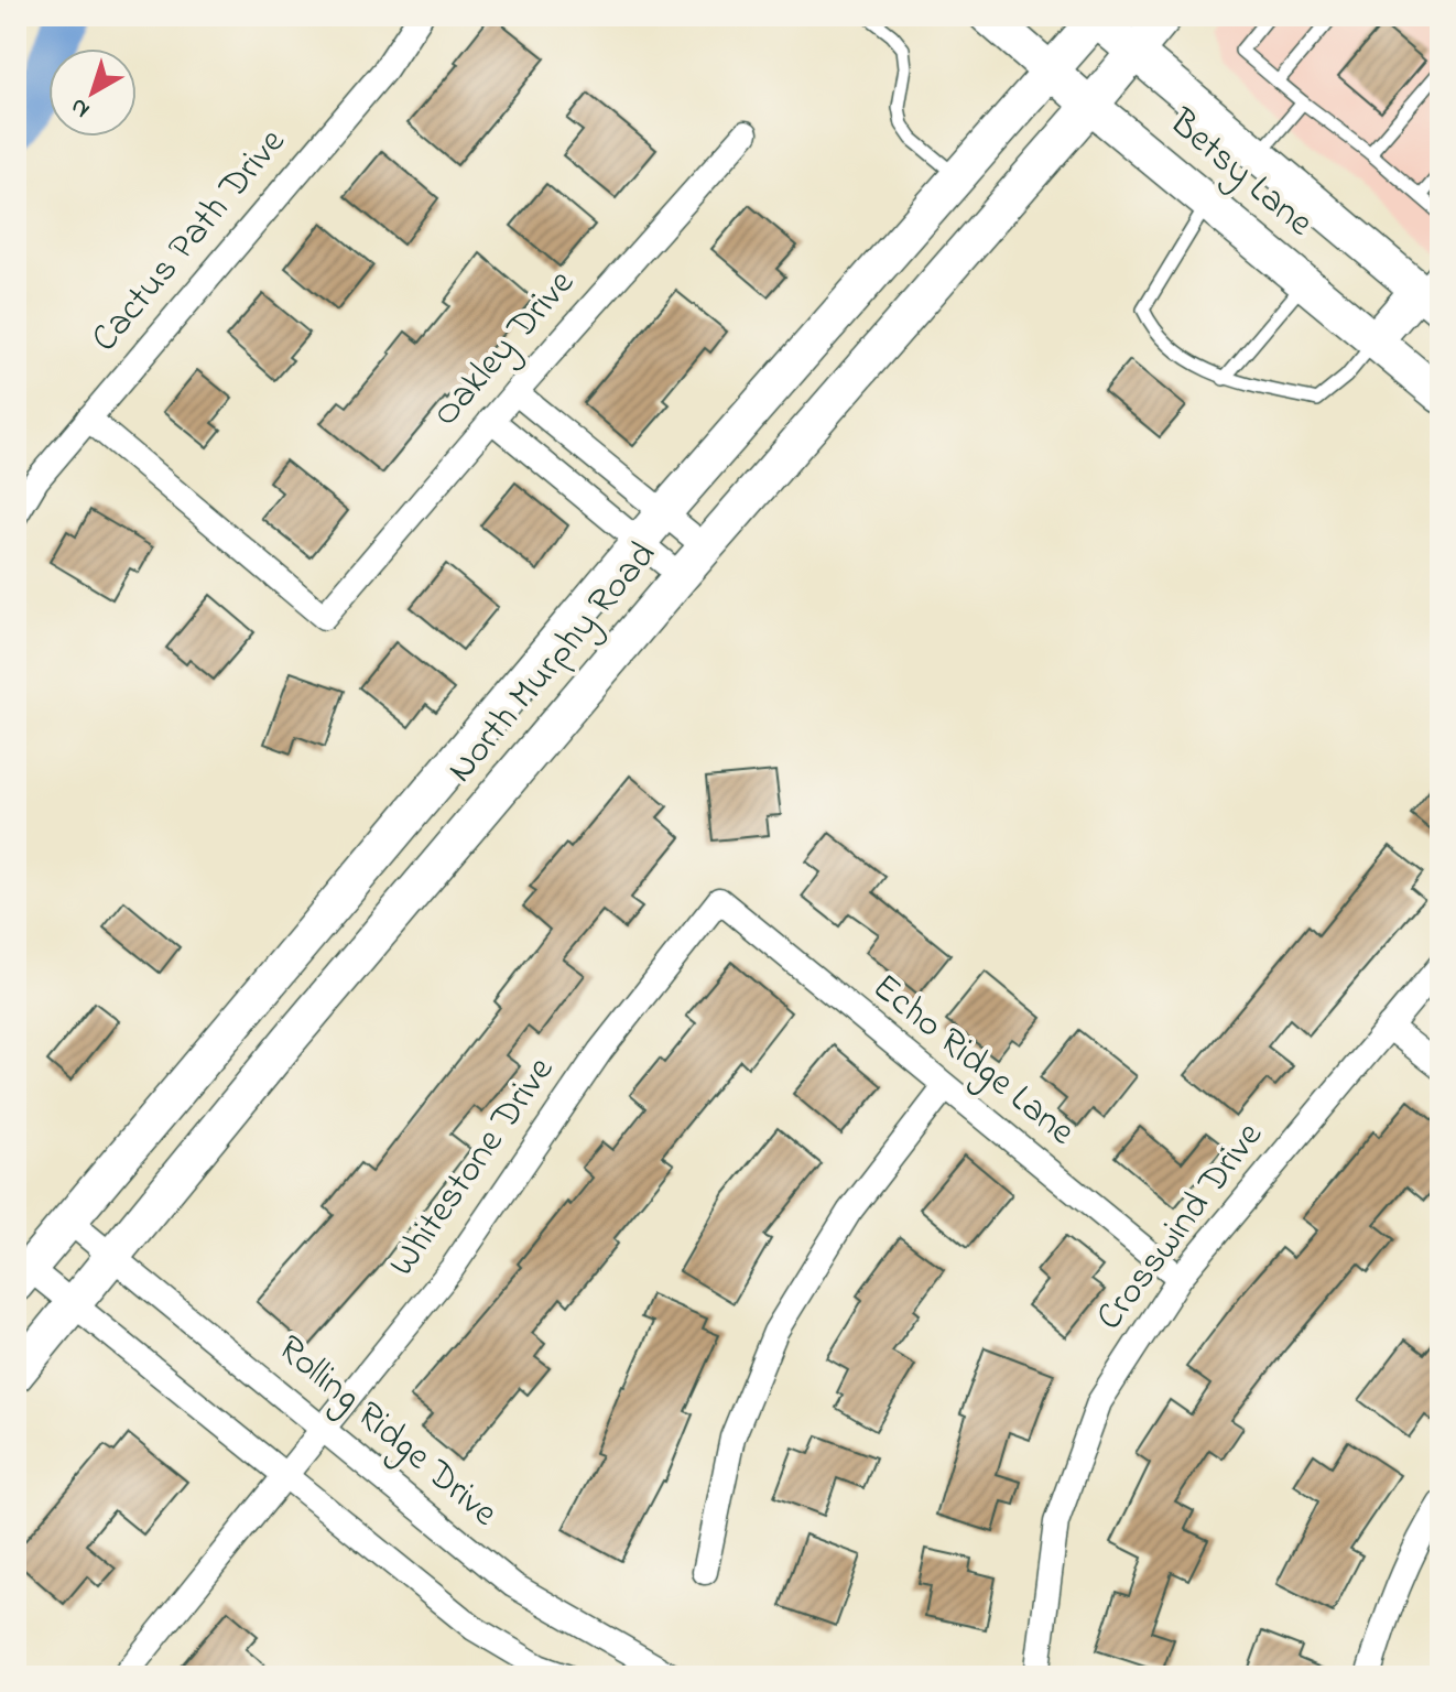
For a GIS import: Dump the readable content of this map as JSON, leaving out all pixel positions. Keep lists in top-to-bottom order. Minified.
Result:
{"streets":{"main road":["Betsy Lane","North Murphy Road"],"street":["Cactus Path Drive","Oakley Drive","Echo Ridge Lane","Whitestone Drive","Crosswind Drive","Rolling Ridge Drive"]},"crossings":[["Betsy Lane","North Murphy Road"],["Cactus Path Drive","Oakley Drive"],["North Murphy Road","Rolling Ridge Drive"],["Echo Ridge Lane","Whitestone Drive"],["Echo Ridge Lane","Crosswind Drive"],["Whitestone Drive","Rolling Ridge Drive"]],"north":"bottom left"}
